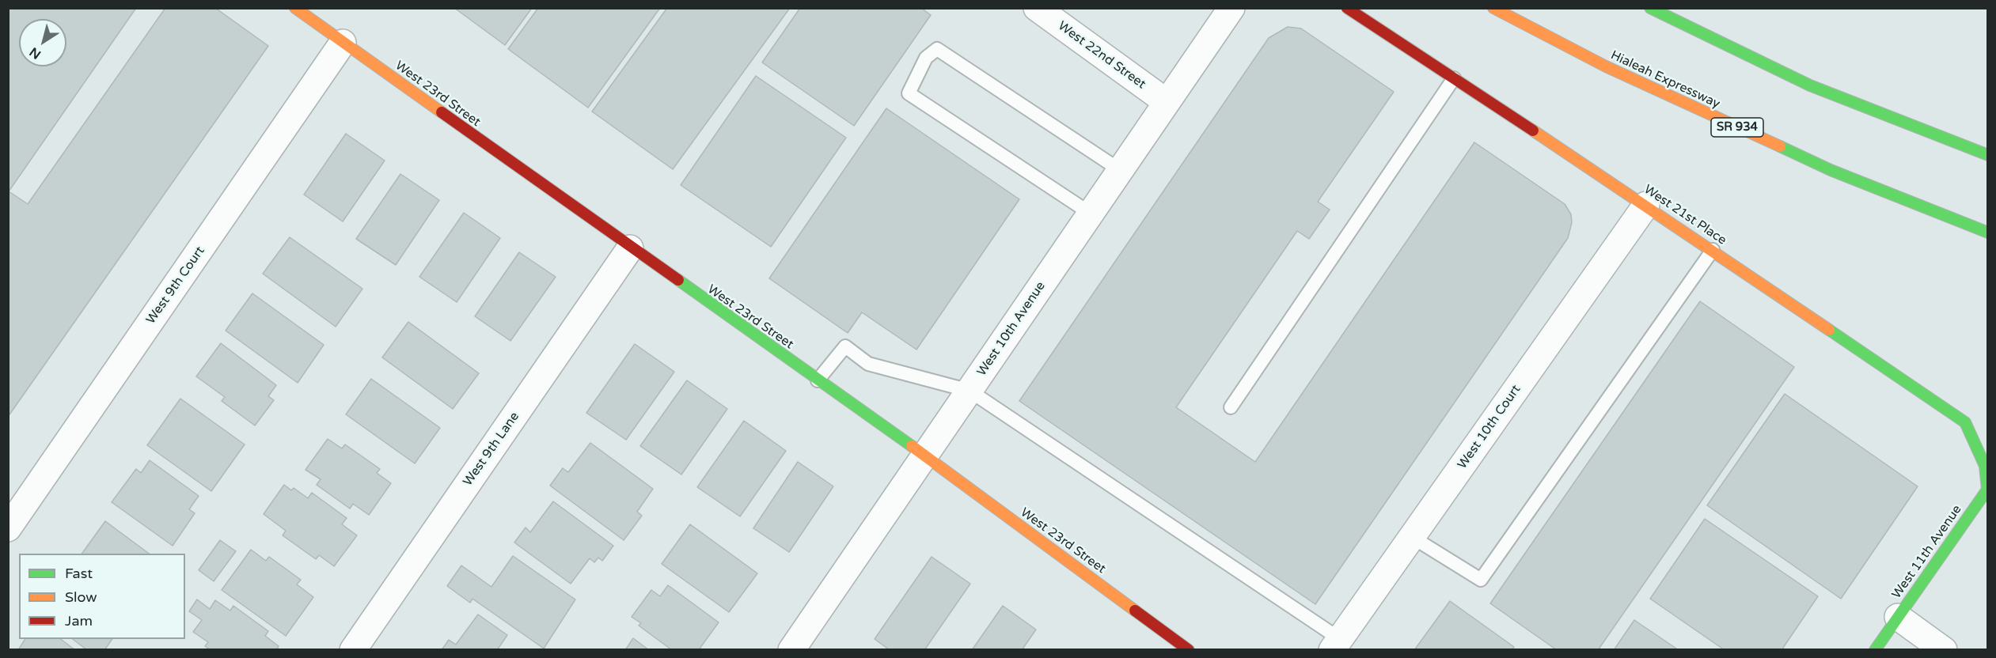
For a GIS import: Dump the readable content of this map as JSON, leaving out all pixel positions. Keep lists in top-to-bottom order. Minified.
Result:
{"streets":{"street":["West 22nd Street","Hialeah Expressway","West 23rd Street","SR 934","West 21st Place","West 9th Court","West 10th Avenue","West 10th Court","West 9th Lane","West 11th Avenue"]},"crossings":[["West 22nd Street","West 10th Avenue"],["West 23rd Street","West 9th Court"],["West 23rd Street","West 10th Avenue"],["West 23rd Street","West 9th Lane"],["West 21st Place","West 10th Court"],["West 21st Place","West 11th Avenue"]],"legend":["Fast","Slow","Jam"],"north":"bottom left"}
